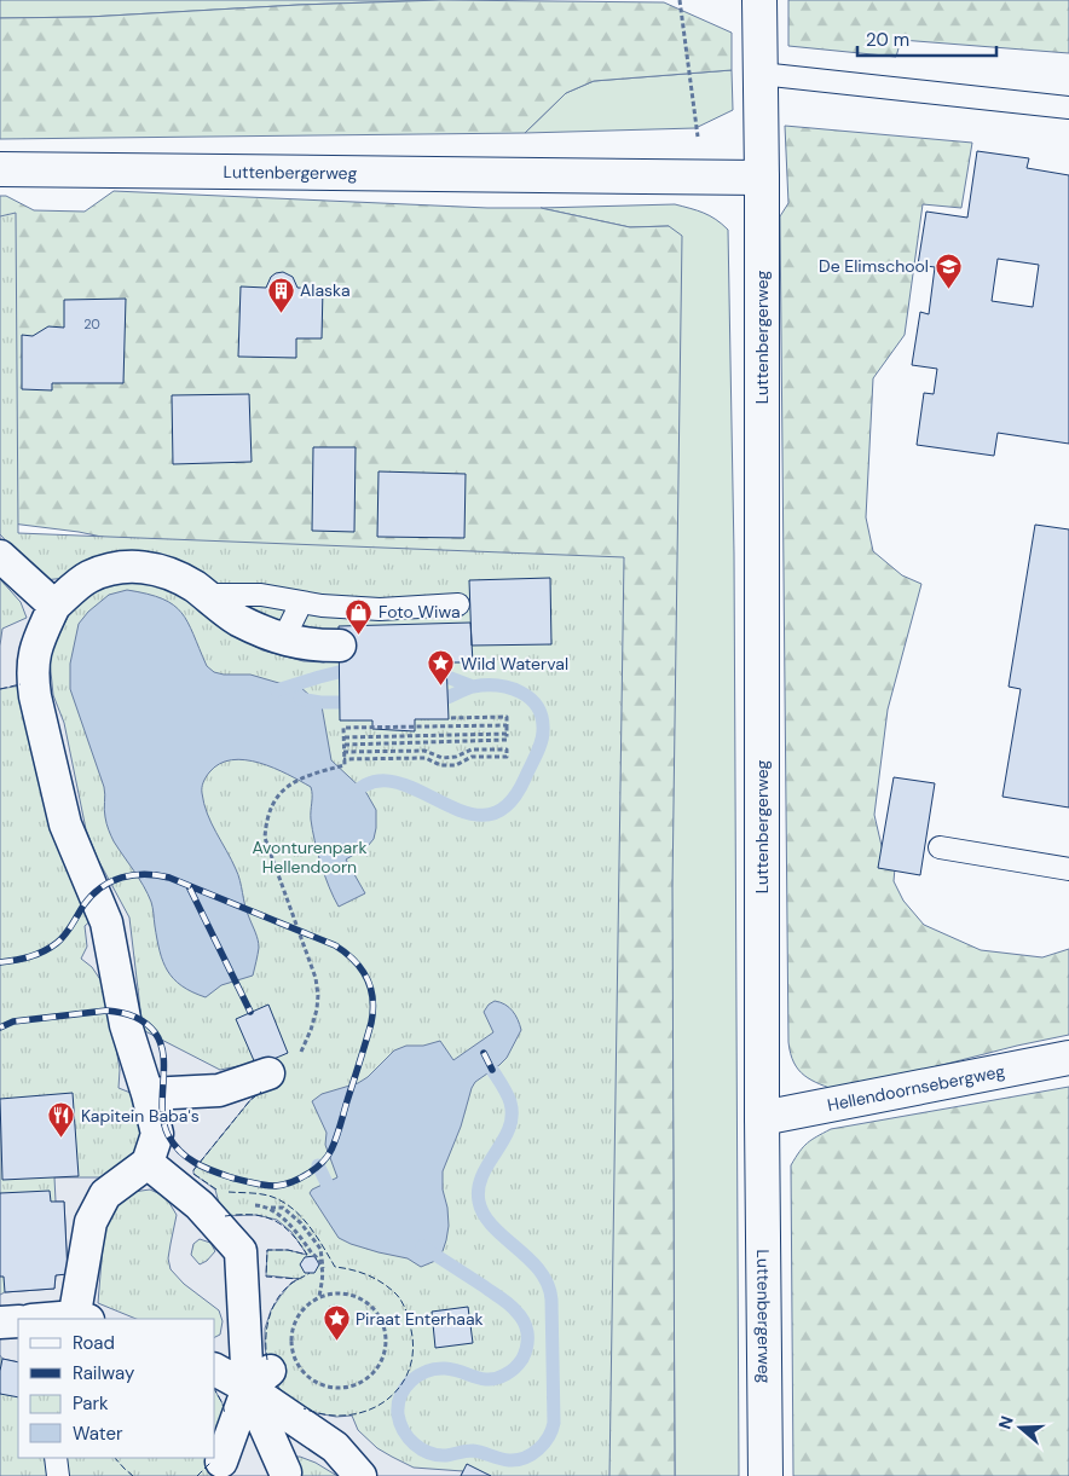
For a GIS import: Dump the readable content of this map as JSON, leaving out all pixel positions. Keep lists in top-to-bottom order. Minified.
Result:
{"streets":{"street":["Luttenbergerweg","Hellendoornsebergweg"]},"crossings":[["Luttenbergerweg","Hellendoornsebergweg"]],"parks":["Avonturenpark Hellendoorn"],"places":{"school or university":["De Elimschool"],"building":["Alaska"],"shop":["Foto Wiwa"],"place":["Wild Waterval","Piraat Enterhaak"],"restaurant":["Kapitein Baba's"]},"house_numbers":["20"],"legend":["Road","Railway","Park","Water"],"scale_bar":"20 m","north":"left"}
